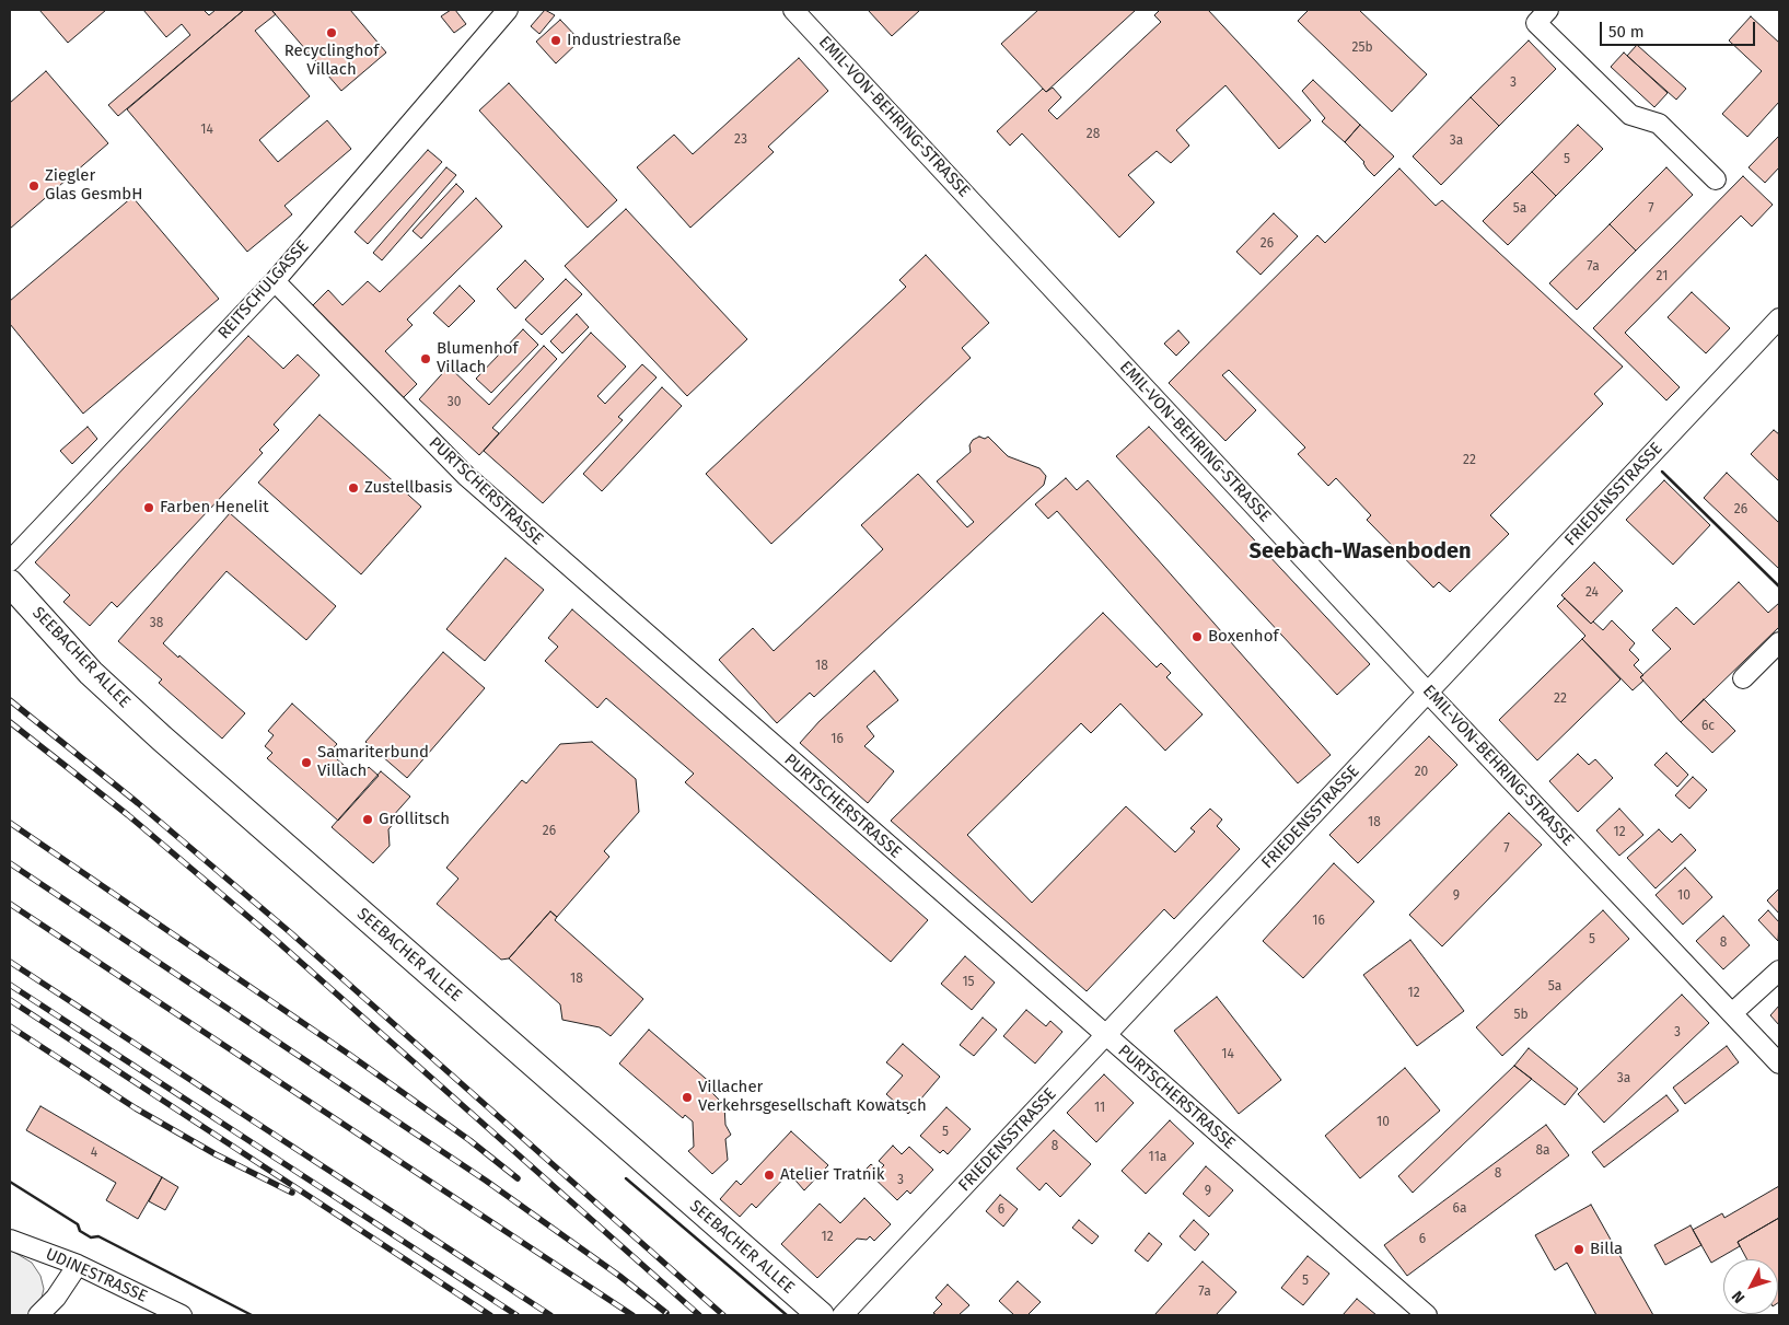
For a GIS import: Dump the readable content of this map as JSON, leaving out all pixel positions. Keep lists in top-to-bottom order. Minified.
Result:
{"streets":{"street":["EMIL-VON-BEHRING-STRASSE","REITSCHULGASSE","PURTSCHERSTRASSE","FRIEDENSSTRASSE","SEEBACHER ALLEE","UDINESTRASSE"]},"crossings":[["EMIL-VON-BEHRING-STRASSE","FRIEDENSSTRASSE"],["REITSCHULGASSE","PURTSCHERSTRASSE"],["PURTSCHERSTRASSE","FRIEDENSSTRASSE"]],"districts":["Seebach-Wasenboden"],"places":["Recyclinghof Villach","Industriestraße","Ziegler Glas GesmbH","Blumenhof Villach","Zustellbasis","Farben Henelit","Boxenhof","Samariterbund Villach","Grollitsch","Villacher Verkehrsgesellschaft Kowatsch","Atelier Tratnik","Billa"],"house_numbers":["25b","3","14","28","23","3a","5","5a","7","26","7a","21","30","22","26","24","38","18","22","6c","16","20","18","26","12","7","9","10","16","5","8","18","15","5a","12","5b","3","14","3a","11","10","5","8","8a","4","11a","8","3","9","6a","6","12","6","5","7a"],"scale_bar":"50 m","north":"bottom left"}
